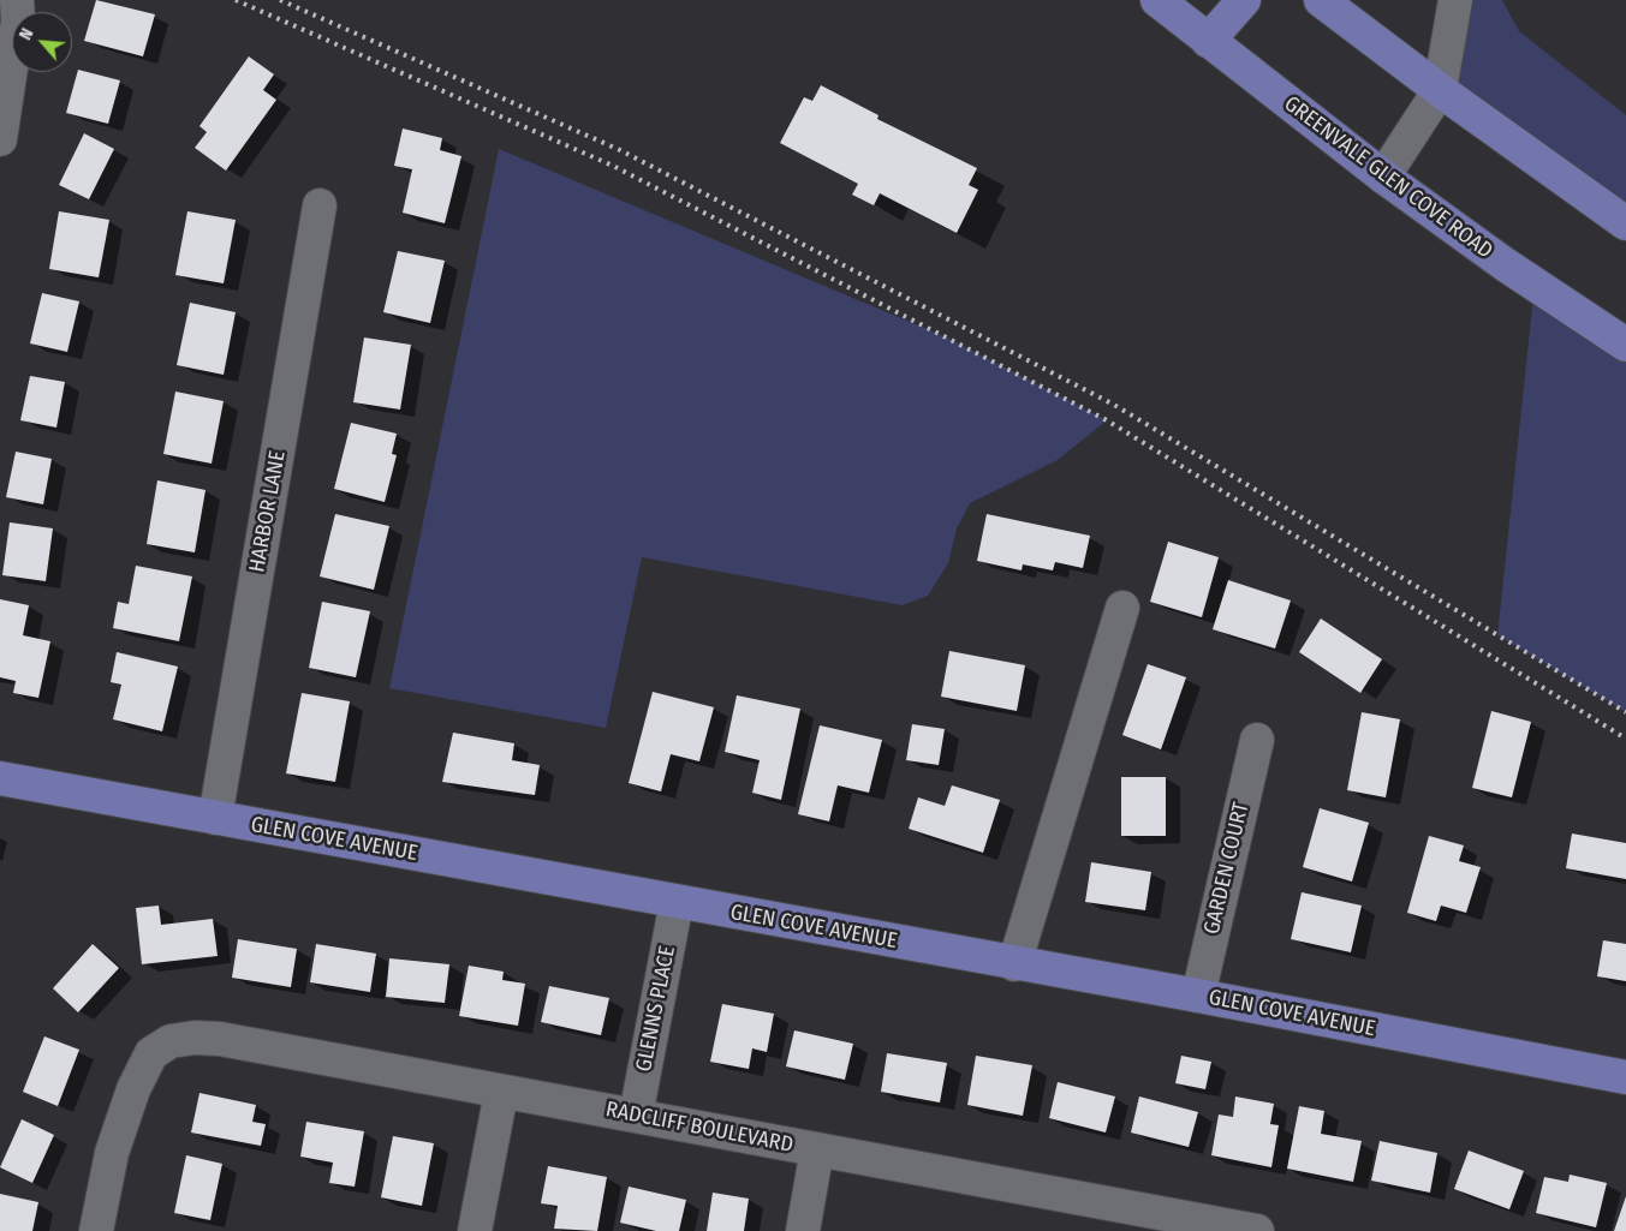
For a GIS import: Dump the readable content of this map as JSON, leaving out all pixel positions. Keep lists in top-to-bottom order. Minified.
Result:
{"streets":{"main road":["GREENVALE GLEN COVE ROAD","GLEN COVE AVENUE"],"street":["HARBOR LANE","GARDEN COURT","GLENNS PLACE","RADCLIFF BOULEVARD"]},"crossings":[["HARBOR LANE","GLEN COVE AVENUE"],["GLEN COVE AVENUE","GARDEN COURT"],["GLEN COVE AVENUE","GLENNS PLACE"],["GLENNS PLACE","RADCLIFF BOULEVARD"]],"north":"top left"}
